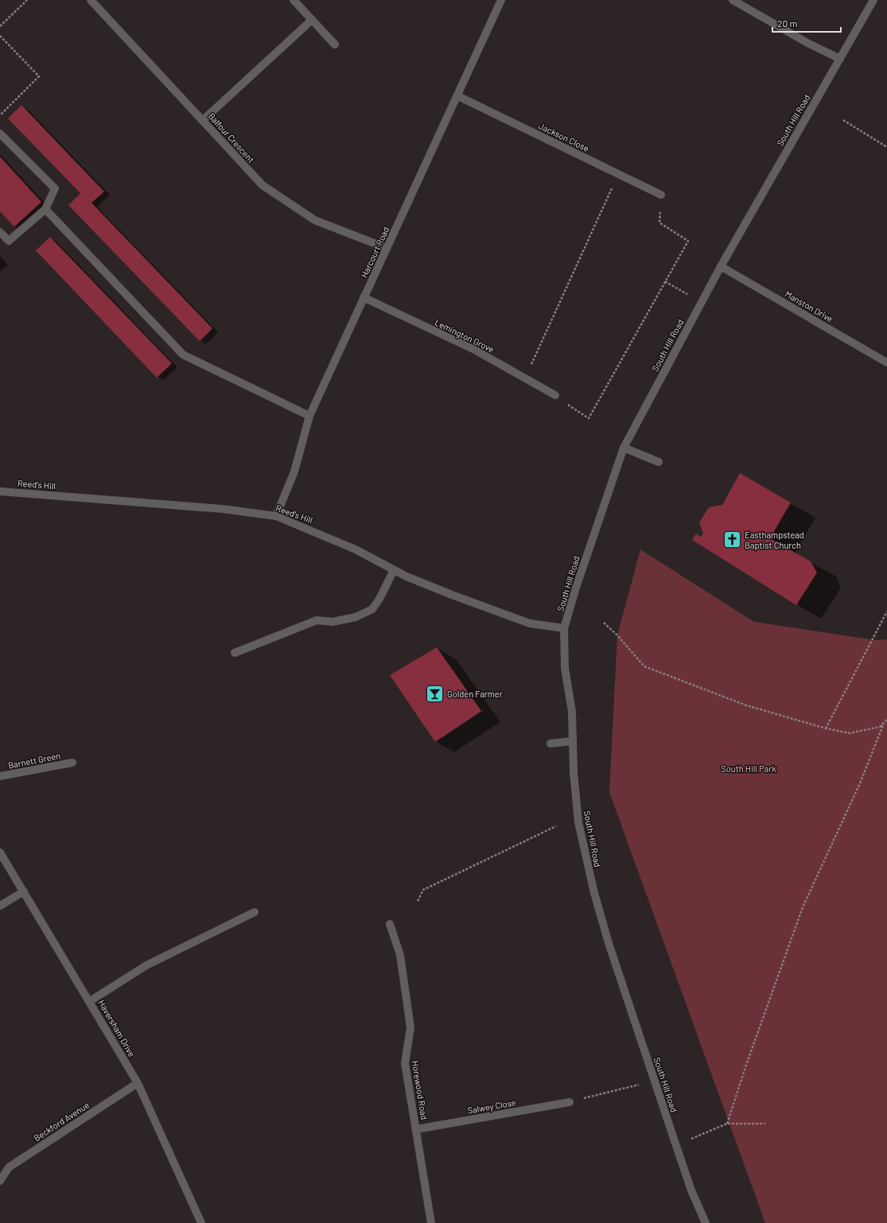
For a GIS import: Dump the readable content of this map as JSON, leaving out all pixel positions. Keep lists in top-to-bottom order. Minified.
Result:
{"streets":{"street":["South Hill Road","Jackson Close","Balfour Crescent","Harcourt Road","Manston Drive","Lemington Grove","Reed's Hill","Barnett Green","Haversham Drive","Horewood Road","Salwey Close","Beckford Avenue"]},"crossings":[["South Hill Road","Manston Drive"],["South Hill Road","Reed's Hill"],["Jackson Close","Harcourt Road"],["Balfour Crescent","Harcourt Road"],["Harcourt Road","Lemington Grove"],["Harcourt Road","Reed's Hill"],["Haversham Drive","Beckford Avenue"],["Horewood Road","Salwey Close"]],"parks":["South Hill Park"],"places":{"church":["Easthampstead Baptist Church"],"bar":["Golden Farmer"]},"scale_bar":"20 m"}
